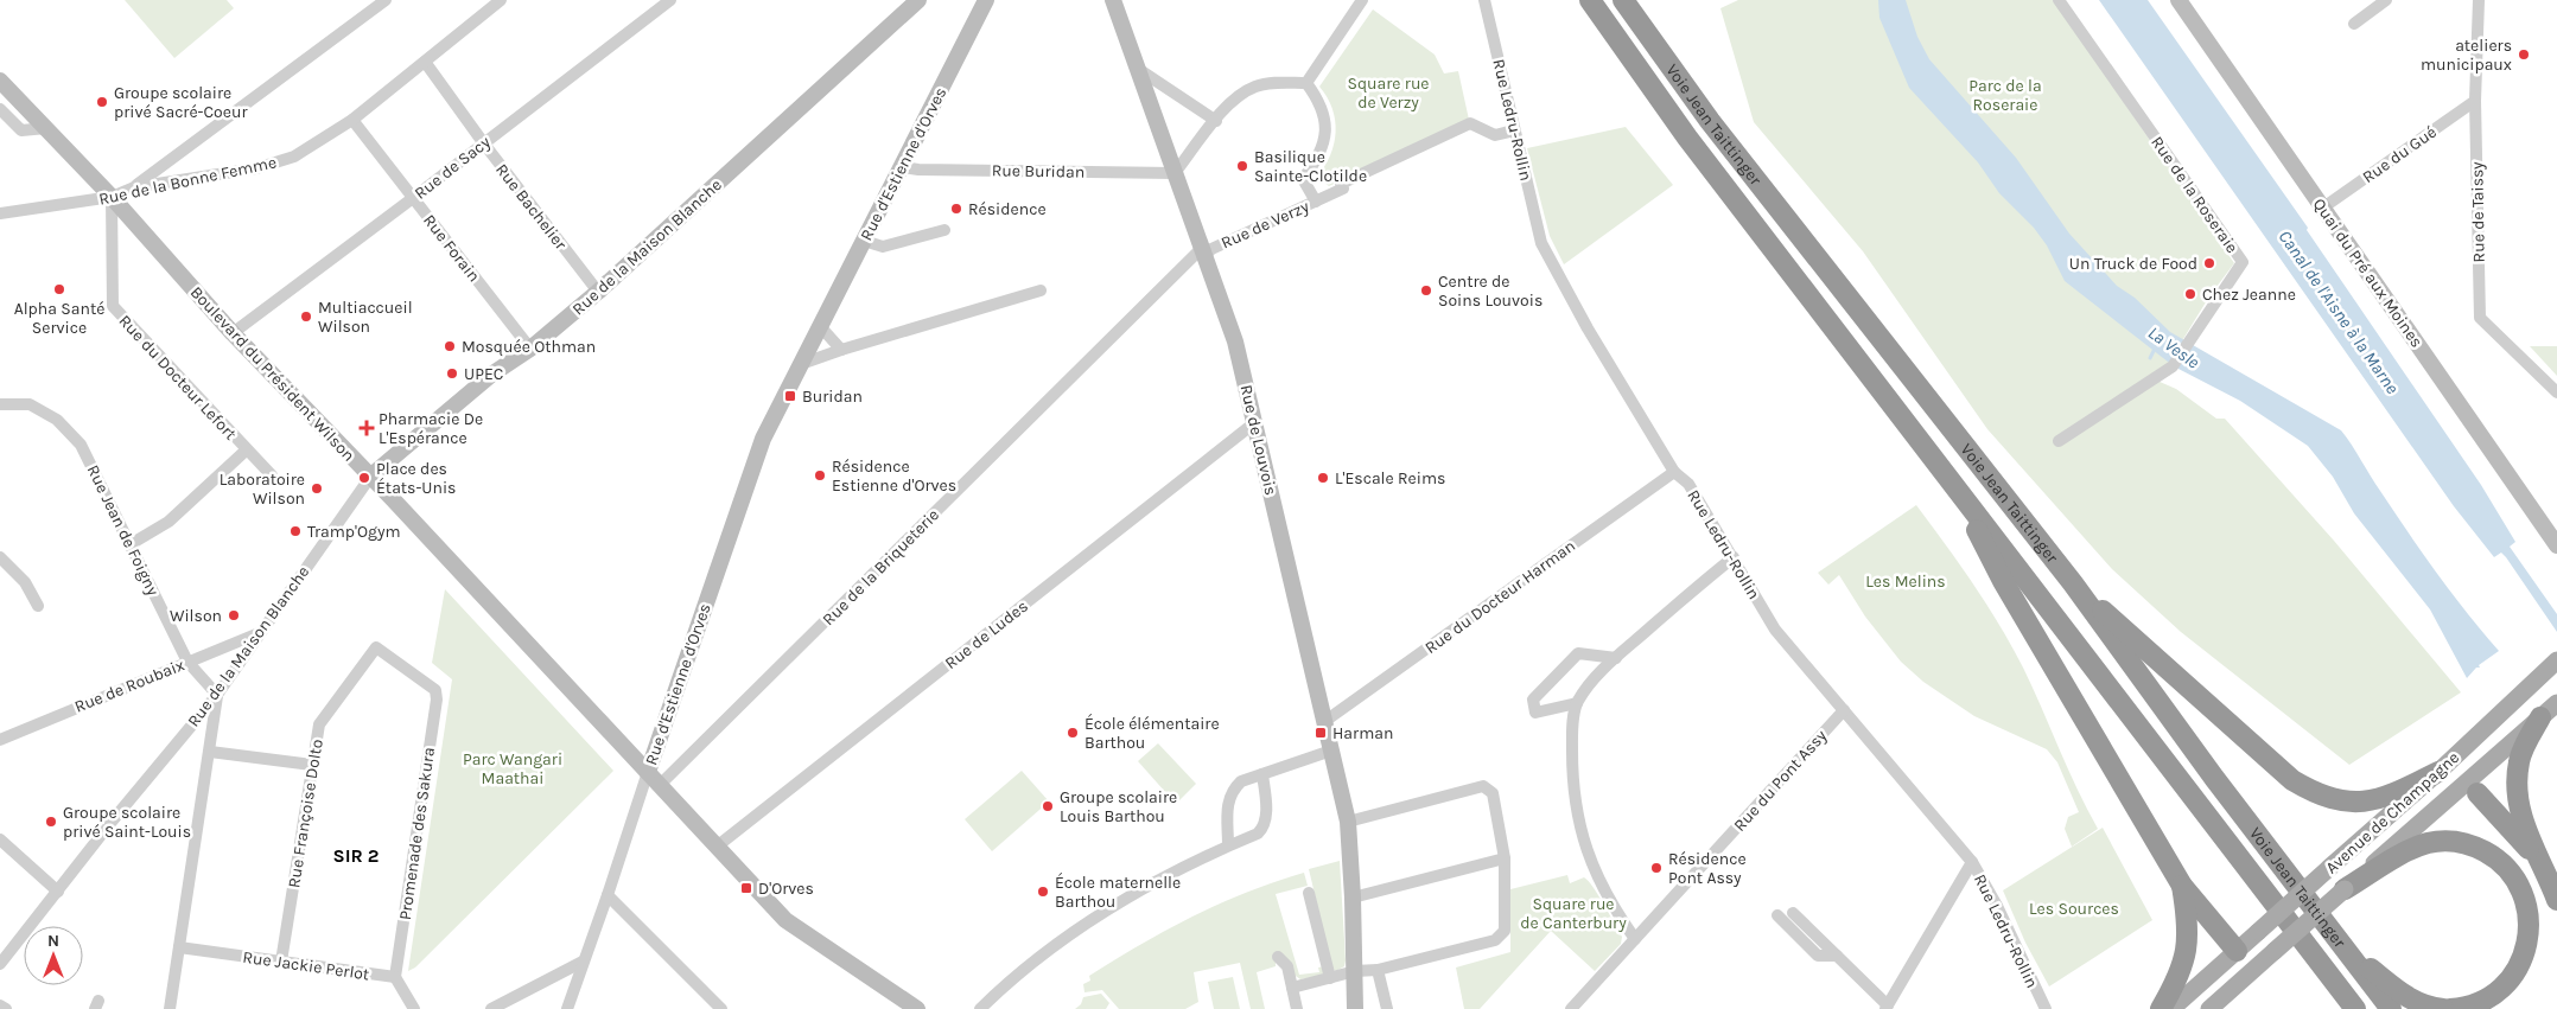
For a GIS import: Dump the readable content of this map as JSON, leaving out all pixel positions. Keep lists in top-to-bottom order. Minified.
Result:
{"streets":{"highway":["Voie Jean Taittinger"],"main road":["Avenue de Champagne"],"street":["Rue Ledru-Rollin","Rue du Gué","Rue d'Estienne d'Orves","Rue de Sacy","Rue Buridan","Rue de la Bonne Femme","Rue de la Roseraie","Rue Bachelier","Rue de Taissy","Rue de Verzy","Rue de la Maison Blanche","Rue Forain","Quai du Pré aux Moines","Boulevard du Président Wilson","Rue du Docteur Lefort","Rue de Louvois","Rue Jean de Foigny","Rue de la Briqueterie","Rue du Docteur Harman","Rue de Ludes","Rue de Roubaix","Rue du Pont Assy","Rue Françoise Dolto","Promenade des Sakura","Rue Jackie Perlot"]},"crossings":[["Rue Ledru-Rollin","Rue de Verzy"],["Rue Ledru-Rollin","Rue du Docteur Harman"],["Rue Ledru-Rollin","Rue du Pont Assy"],["Rue du Gué","Rue de Taissy"],["Rue du Gué","Quai du Pré aux Moines"],["Rue d'Estienne d'Orves","Rue Buridan"],["Rue d'Estienne d'Orves","Boulevard du Président Wilson"],["Rue de Sacy","Rue Bachelier"],["Rue de Sacy","Rue Forain"],["Rue de Sacy","Boulevard du Président Wilson"],["Rue Buridan","Rue de Louvois"],["Rue de la Bonne Femme","Rue Bachelier"],["Rue de la Bonne Femme","Rue Forain"],["Rue de la Bonne Femme","Boulevard du Président Wilson"],["Rue de la Bonne Femme","Rue du Docteur Lefort"],["Rue Bachelier","Rue de la Maison Blanche"],["Rue de Verzy","Rue de Louvois"],["Rue de Verzy","Rue de la Briqueterie"],["Rue de la Maison Blanche","Rue Forain"],["Rue de la Maison Blanche","Boulevard du Président Wilson"],["Rue de la Maison Blanche","Rue Jean de Foigny"],["Rue de la Maison Blanche","Rue de Roubaix"],["Boulevard du Président Wilson","Rue du Docteur Lefort"],["Boulevard du Président Wilson","Rue de la Briqueterie"],["Boulevard du Président Wilson","Rue de Ludes"],["Rue du Docteur Lefort","Rue Jean de Foigny"],["Rue de Louvois","Rue de la Briqueterie"],["Rue de Louvois","Rue du Docteur Harman"],["Rue de Louvois","Rue de Ludes"],["Rue Jean de Foigny","Rue de Roubaix"],["Rue Françoise Dolto","Promenade des Sakura"],["Rue Françoise Dolto","Rue Jackie Perlot"],["Promenade des Sakura","Rue Jackie Perlot"]],"districts":["SIR 2"],"water":["Canal de l'Aisne à la Marne","La Vesle"],"parks":["Square rue de Verzy","Parc de la Roseraie","Les Melins","Parc Wangari Maathai","Square rue de Canterbury","Les Sources"],"places":{"other":["ateliers municipaux","Groupe scolaire privé Sacré-Coeur","Basilique Sainte-Clotilde","Résidence","Un Truck de Food","Alpha Santé Service","Centre de Soins Louvois","Chez Jeanne","Multiaccueil Wilson","Mosquée Othman","UPEC","Résidence Estienne d'Orves","Place des États-Unis","L'Escale Reims","Laboratoire Wilson","Tramp'Ogym","Wilson","École élémentaire Barthou","Groupe scolaire Louis Barthou","Groupe scolaire privé Saint-Louis","Résidence Pont Assy","École maternelle Barthou"],"transit":["Buridan","Harman","D'Orves"],"health":["Pharmacie De L'Espérance"]},"north":"top"}
